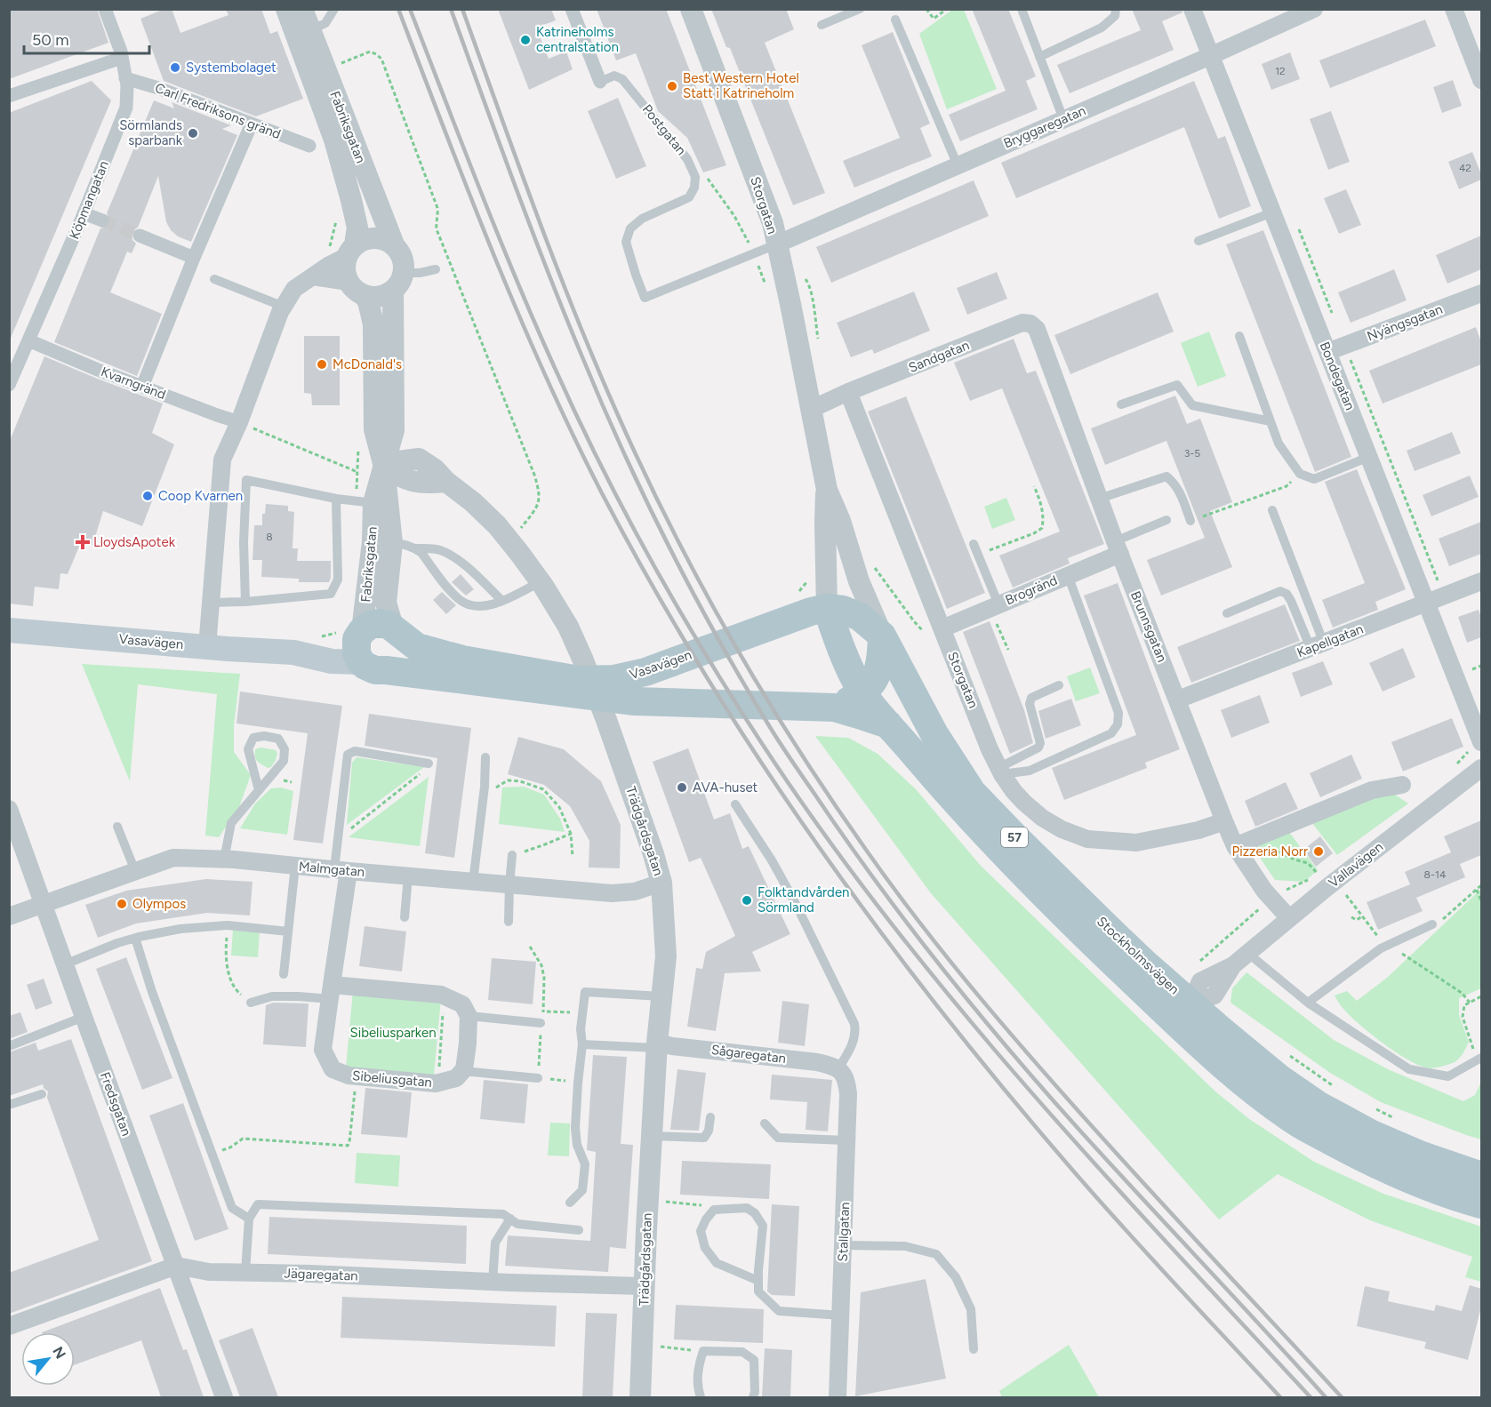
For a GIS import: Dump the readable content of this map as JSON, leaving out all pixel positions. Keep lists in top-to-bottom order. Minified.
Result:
{"streets":{"main road":["Vasavägen","57","Stockholmsvägen"],"street":["Carl Fredriksons gränd","Fabriksgatan","Bryggaregatan","Postgatan","Köpmangatan","Storgatan","Nyängsgatan","Sandgatan","Bondegatan","Kvarngränd","Brogränd","Brunnsgatan","Kapellgatan","Trädgårdsgatan","Vallavägen","Malmgatan","Sågaregatan","Sibeliusgatan","Fredsgatan","Stallgatan","Jägaregatan"]},"crossings":[["Carl Fredriksons gränd","Köpmangatan"],["Fabriksgatan","Vasavägen"],["Fabriksgatan","Trädgårdsgatan"],["Bryggaregatan","Postgatan"],["Bryggaregatan","Storgatan"],["Bryggaregatan","Bondegatan"],["Postgatan","Storgatan"],["Köpmangatan","Kvarngränd"],["Storgatan","Sandgatan"],["Storgatan","Brogränd"],["Storgatan","Brunnsgatan"],["Storgatan","Vasavägen"],["Storgatan","Stockholmsvägen"],["Nyängsgatan","Bondegatan"],["Sandgatan","Brunnsgatan"],["Bondegatan","Kapellgatan"],["Brogränd","Brunnsgatan"],["Brunnsgatan","Kapellgatan"],["Brunnsgatan","Vallavägen"],["Vasavägen","57"],["Vasavägen","Stockholmsvägen"],["Trädgårdsgatan","Malmgatan"],["Trädgårdsgatan","Sågaregatan"],["Trädgårdsgatan","Jägaregatan"],["57","Stockholmsvägen"],["Vallavägen","Stockholmsvägen"],["Malmgatan","Sibeliusgatan"],["Malmgatan","Fredsgatan"],["Sågaregatan","Stallgatan"],["Fredsgatan","Jägaregatan"]],"parks":["Sibeliusparken"],"places":{"other":["Katrineholms centralstation","Systembolaget","Best Western Hotel Statt i Katrineholm","Sörmlands sparbank","McDonald's","Coop Kvarnen","AVA-huset","Pizzeria Norr","Folktandvården Sörmland","Olympos"],"health":["LloydsApotek"]},"house_numbers":["12","42","3-5","8","8-14"],"scale_bar":"50 m","north":"top right"}
